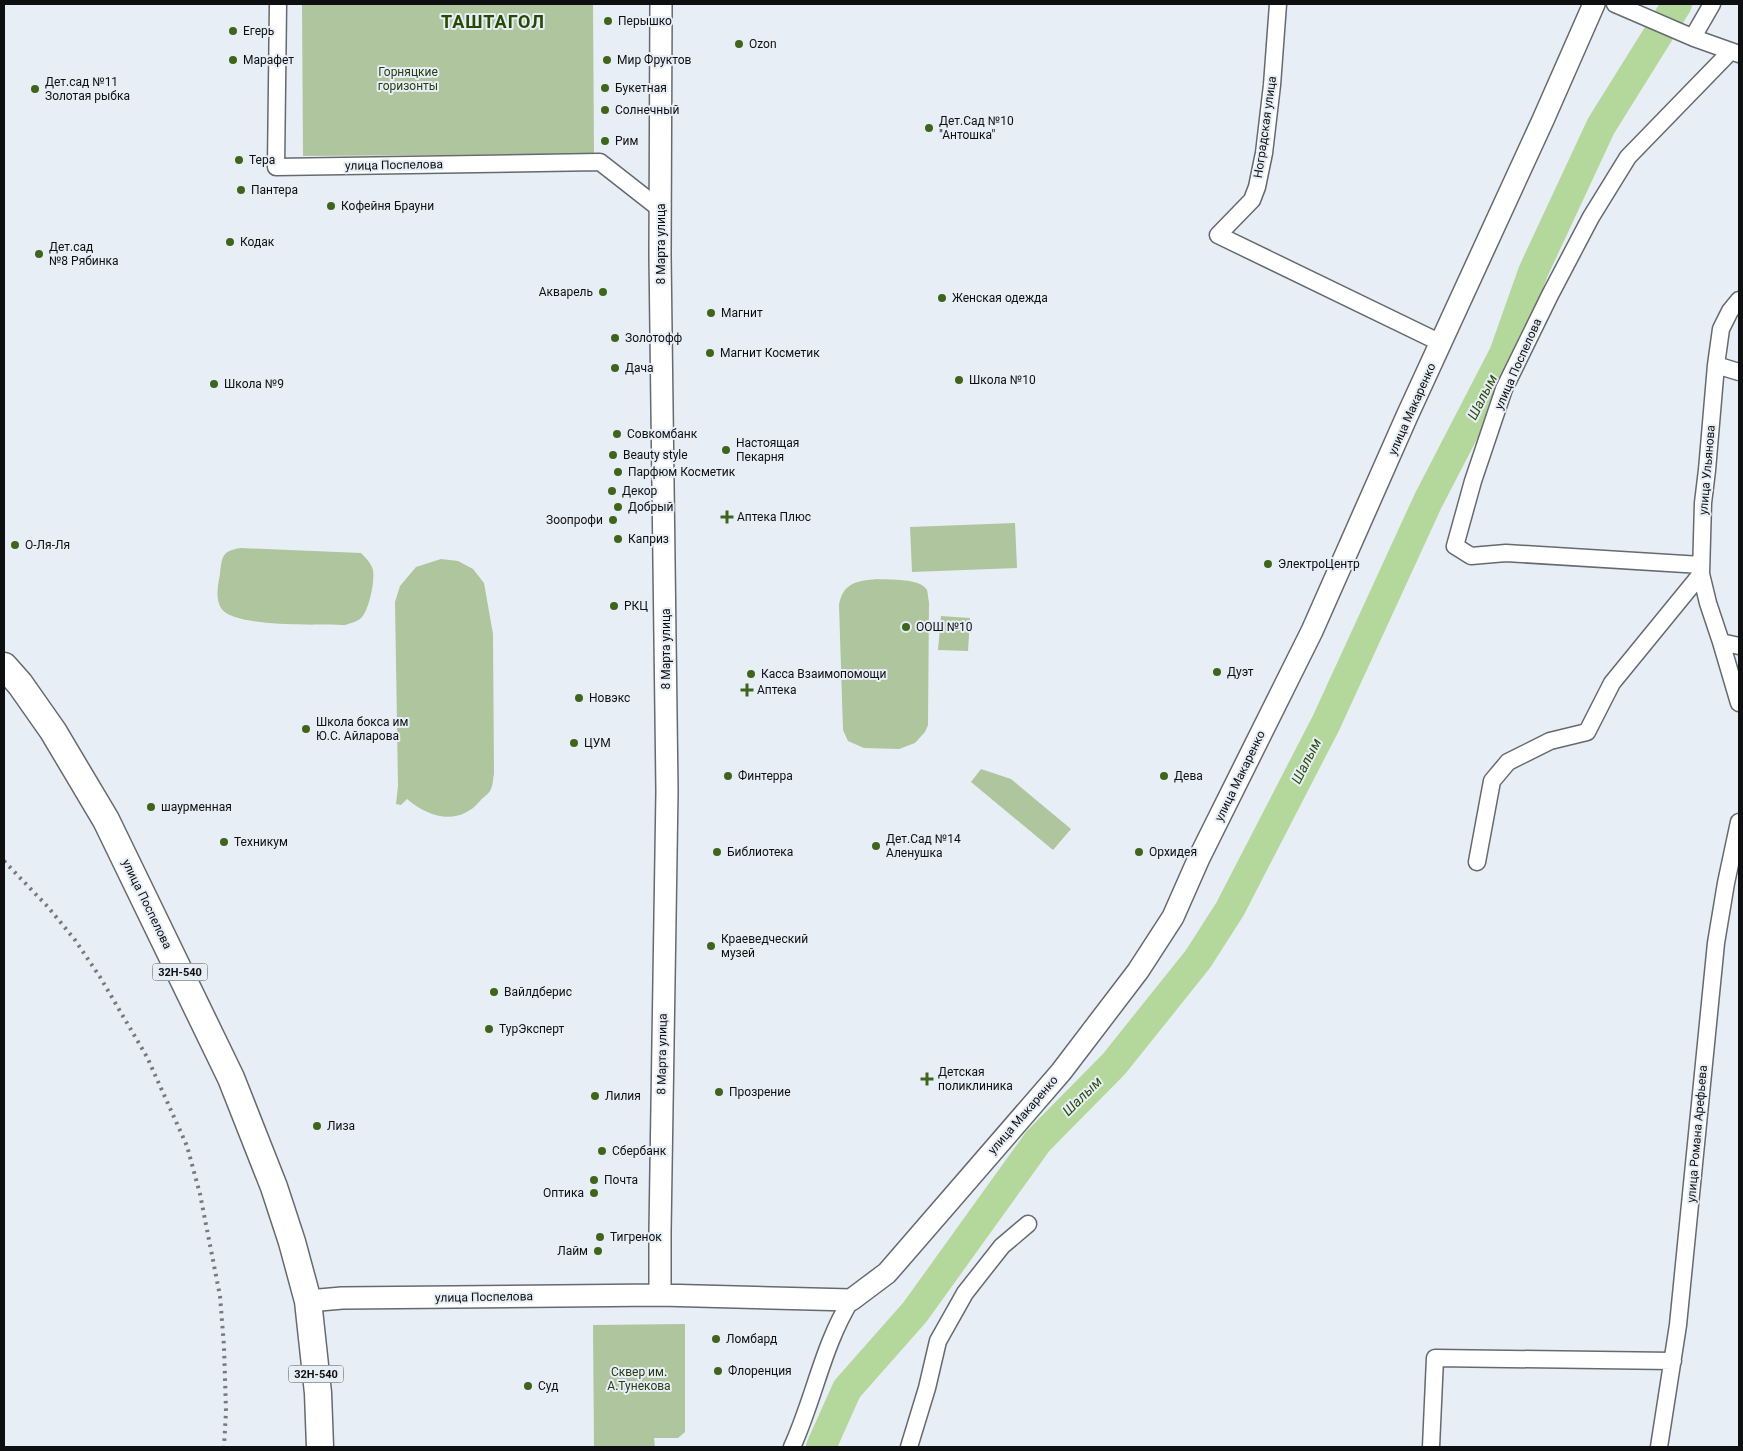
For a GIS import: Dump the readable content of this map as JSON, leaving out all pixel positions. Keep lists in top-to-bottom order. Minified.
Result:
{"streets":{"main road":["улица Поспелова","32Н-540"],"street":["Ноградская улица","8 Марта улица","улица Макаренко","улица Ульянова","улица Романа Арефьева"]},"crossings":[["Ноградская улица","улица Макаренко"],["улица Поспелова","8 Марта улица"],["улица Поспелова","улица Ульянова"]],"districts":["ТАШТАГОЛ"],"water":["Шалым"],"parks":["Горняцкие горизонты","Сквер им. А.Тунекова"],"places":{"other":["Перышко","Егерь","Ozon","Марафет","Мир Фруктов","Букетная","Дет.сад №11 Золотая рыбка","Солнечный","Дет.Сад №10 \"Антошка\"","Рим","Тера","Пантера","Кофейня Брауни","Кодак","Дет.сад №8 Рябинка","Акварель","Женская одежда","Магнит","Золотофф","Магнит Косметик","Дача","Школа №10","Школа №9","Совкомбанк","Настоящая Пекарня","Beauty style","Парфюм Косметик","Декор","Добрый","Зоопрофи","Каприз","О-Ля-Ля","ЭлектроЦентр","РКЦ","ООШ №10","Дуэт","Касса Взаимопомощи","Новэкс","Школа бокса им Ю.С. Айларова","ЦУМ","Финтерра","Дева","шаурменная","Техникум","Дет.Сад №14 Аленушка","Библиотека","Орхидея","Краеведческий музей","Вайлдберис","ТурЭксперт","Прозрение","Лилия","Лиза","Сбербанк","Почта","Оптика","Тигренок","Лайм","Ломбард","Флоренция","Суд"],"health":["Аптека Плюс","Аптека","Детская поликлиника"]}}
